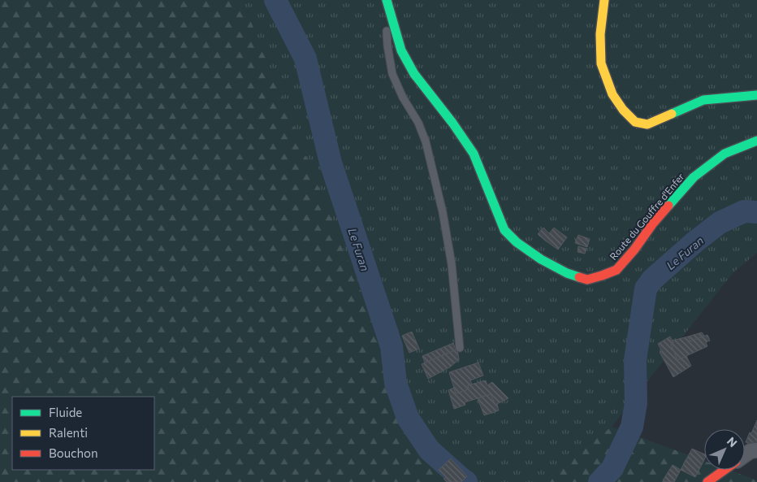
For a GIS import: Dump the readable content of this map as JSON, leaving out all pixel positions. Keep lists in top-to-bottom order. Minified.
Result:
{"streets":{"street":["Route du Gouffre d'Enfer"]},"water":["Le Furan"],"legend":["Fluide","Ralenti","Bouchon"],"north":"top right"}
